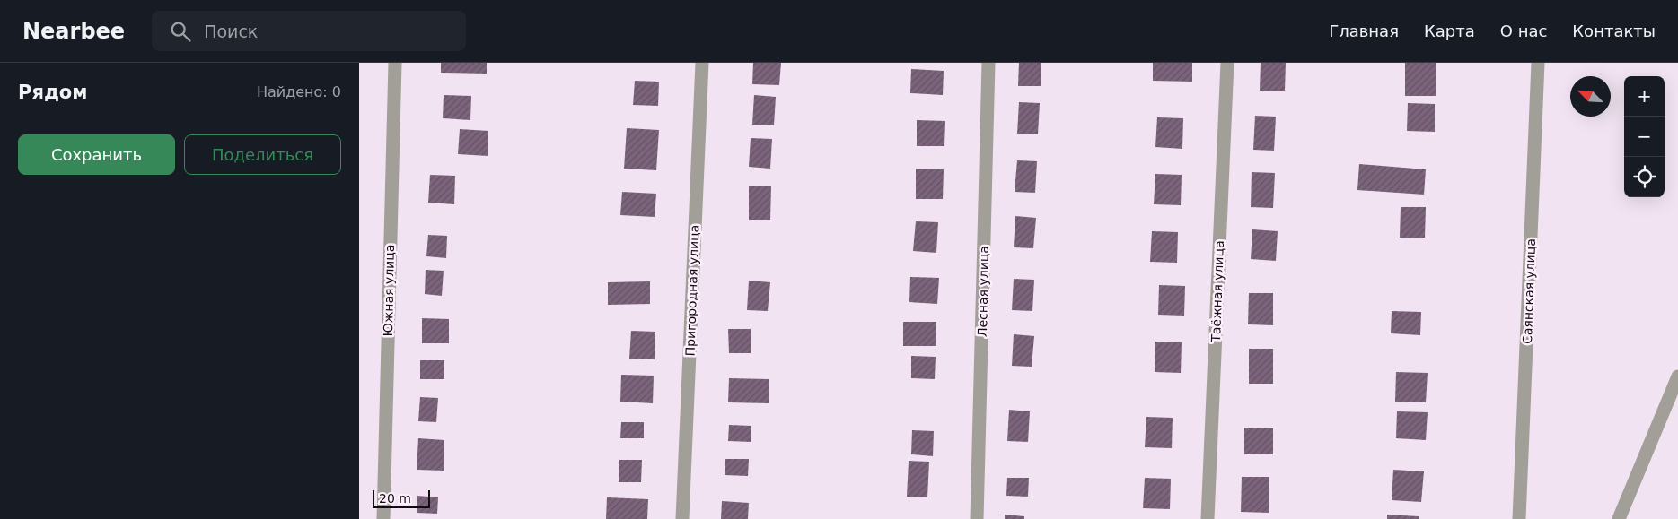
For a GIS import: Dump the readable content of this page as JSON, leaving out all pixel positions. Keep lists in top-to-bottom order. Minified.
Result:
{"streets":{"street":["Южная улица","Пригородная улица","Лесная улица","Таёжная улица","Саянская улица"]},"scale_bar":"20 m","north":"top left","page":{"header":"Nearbee","search":"Поиск","nav":["Главная","Карта","О нас","Контакты"],"heading":["Рядом","Найдено: 0"],"map_buttons":["+","−"],"buttons":["Сохранить","Поделиться"],"scale":"20 m"}}
